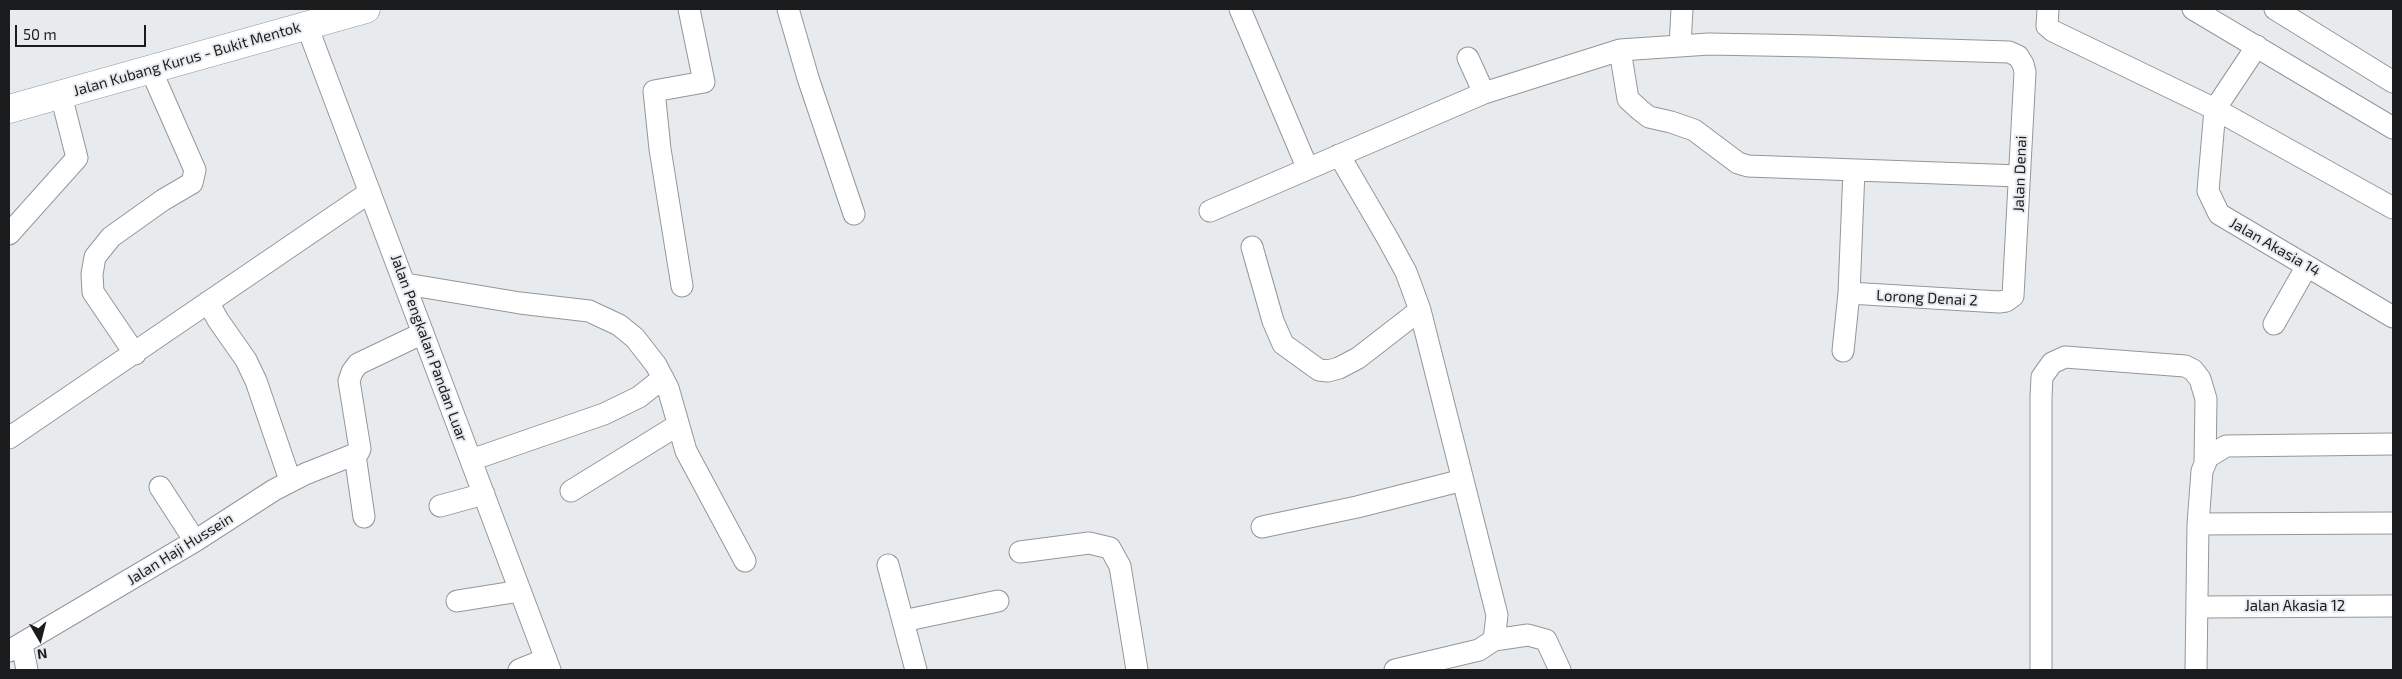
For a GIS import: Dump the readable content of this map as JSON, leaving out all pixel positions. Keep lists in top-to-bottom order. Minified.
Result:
{"streets":{"main road":["Jalan Kubang Kurus - Bukit Mentok"],"street":["Jalan Denai","Jalan Akasia 14","Lorong Denai 2","Jalan Pengkalan Pandan Luar","Jalan Haji Hussein","Jalan Akasia 12"]},"crossings":[["Jalan Kubang Kurus - Bukit Mentok","Jalan Pengkalan Pandan Luar"],["Jalan Denai","Lorong Denai 2"]],"scale_bar":"50 m","north":"bottom"}
